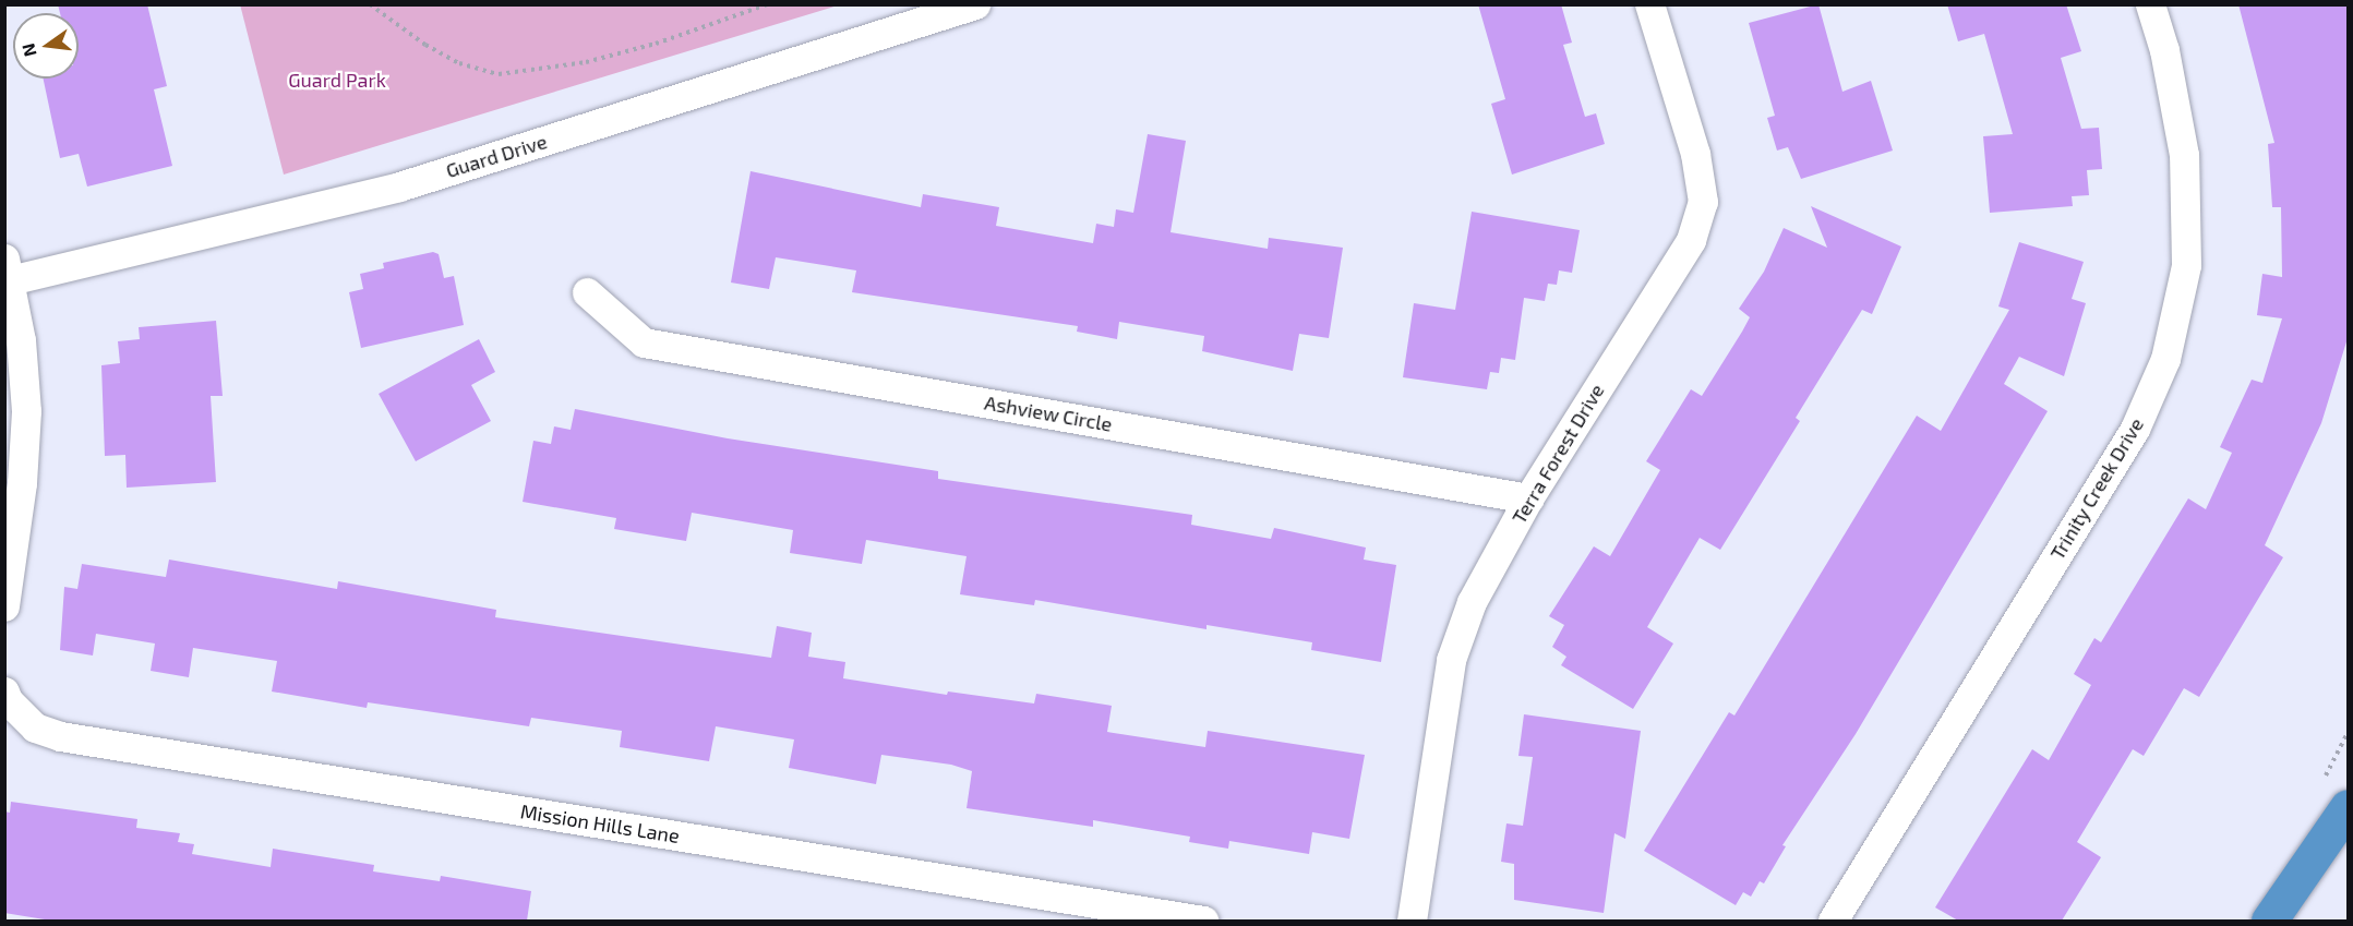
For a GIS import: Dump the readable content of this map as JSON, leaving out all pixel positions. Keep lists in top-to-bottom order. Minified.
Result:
{"streets":{"street":["Guard Drive","Ashview Circle","Terra Forest Drive","Trinity Creek Drive","Mission Hills Lane"]},"crossings":[["Ashview Circle","Terra Forest Drive"]],"parks":["Guard Park"],"north":"left"}
